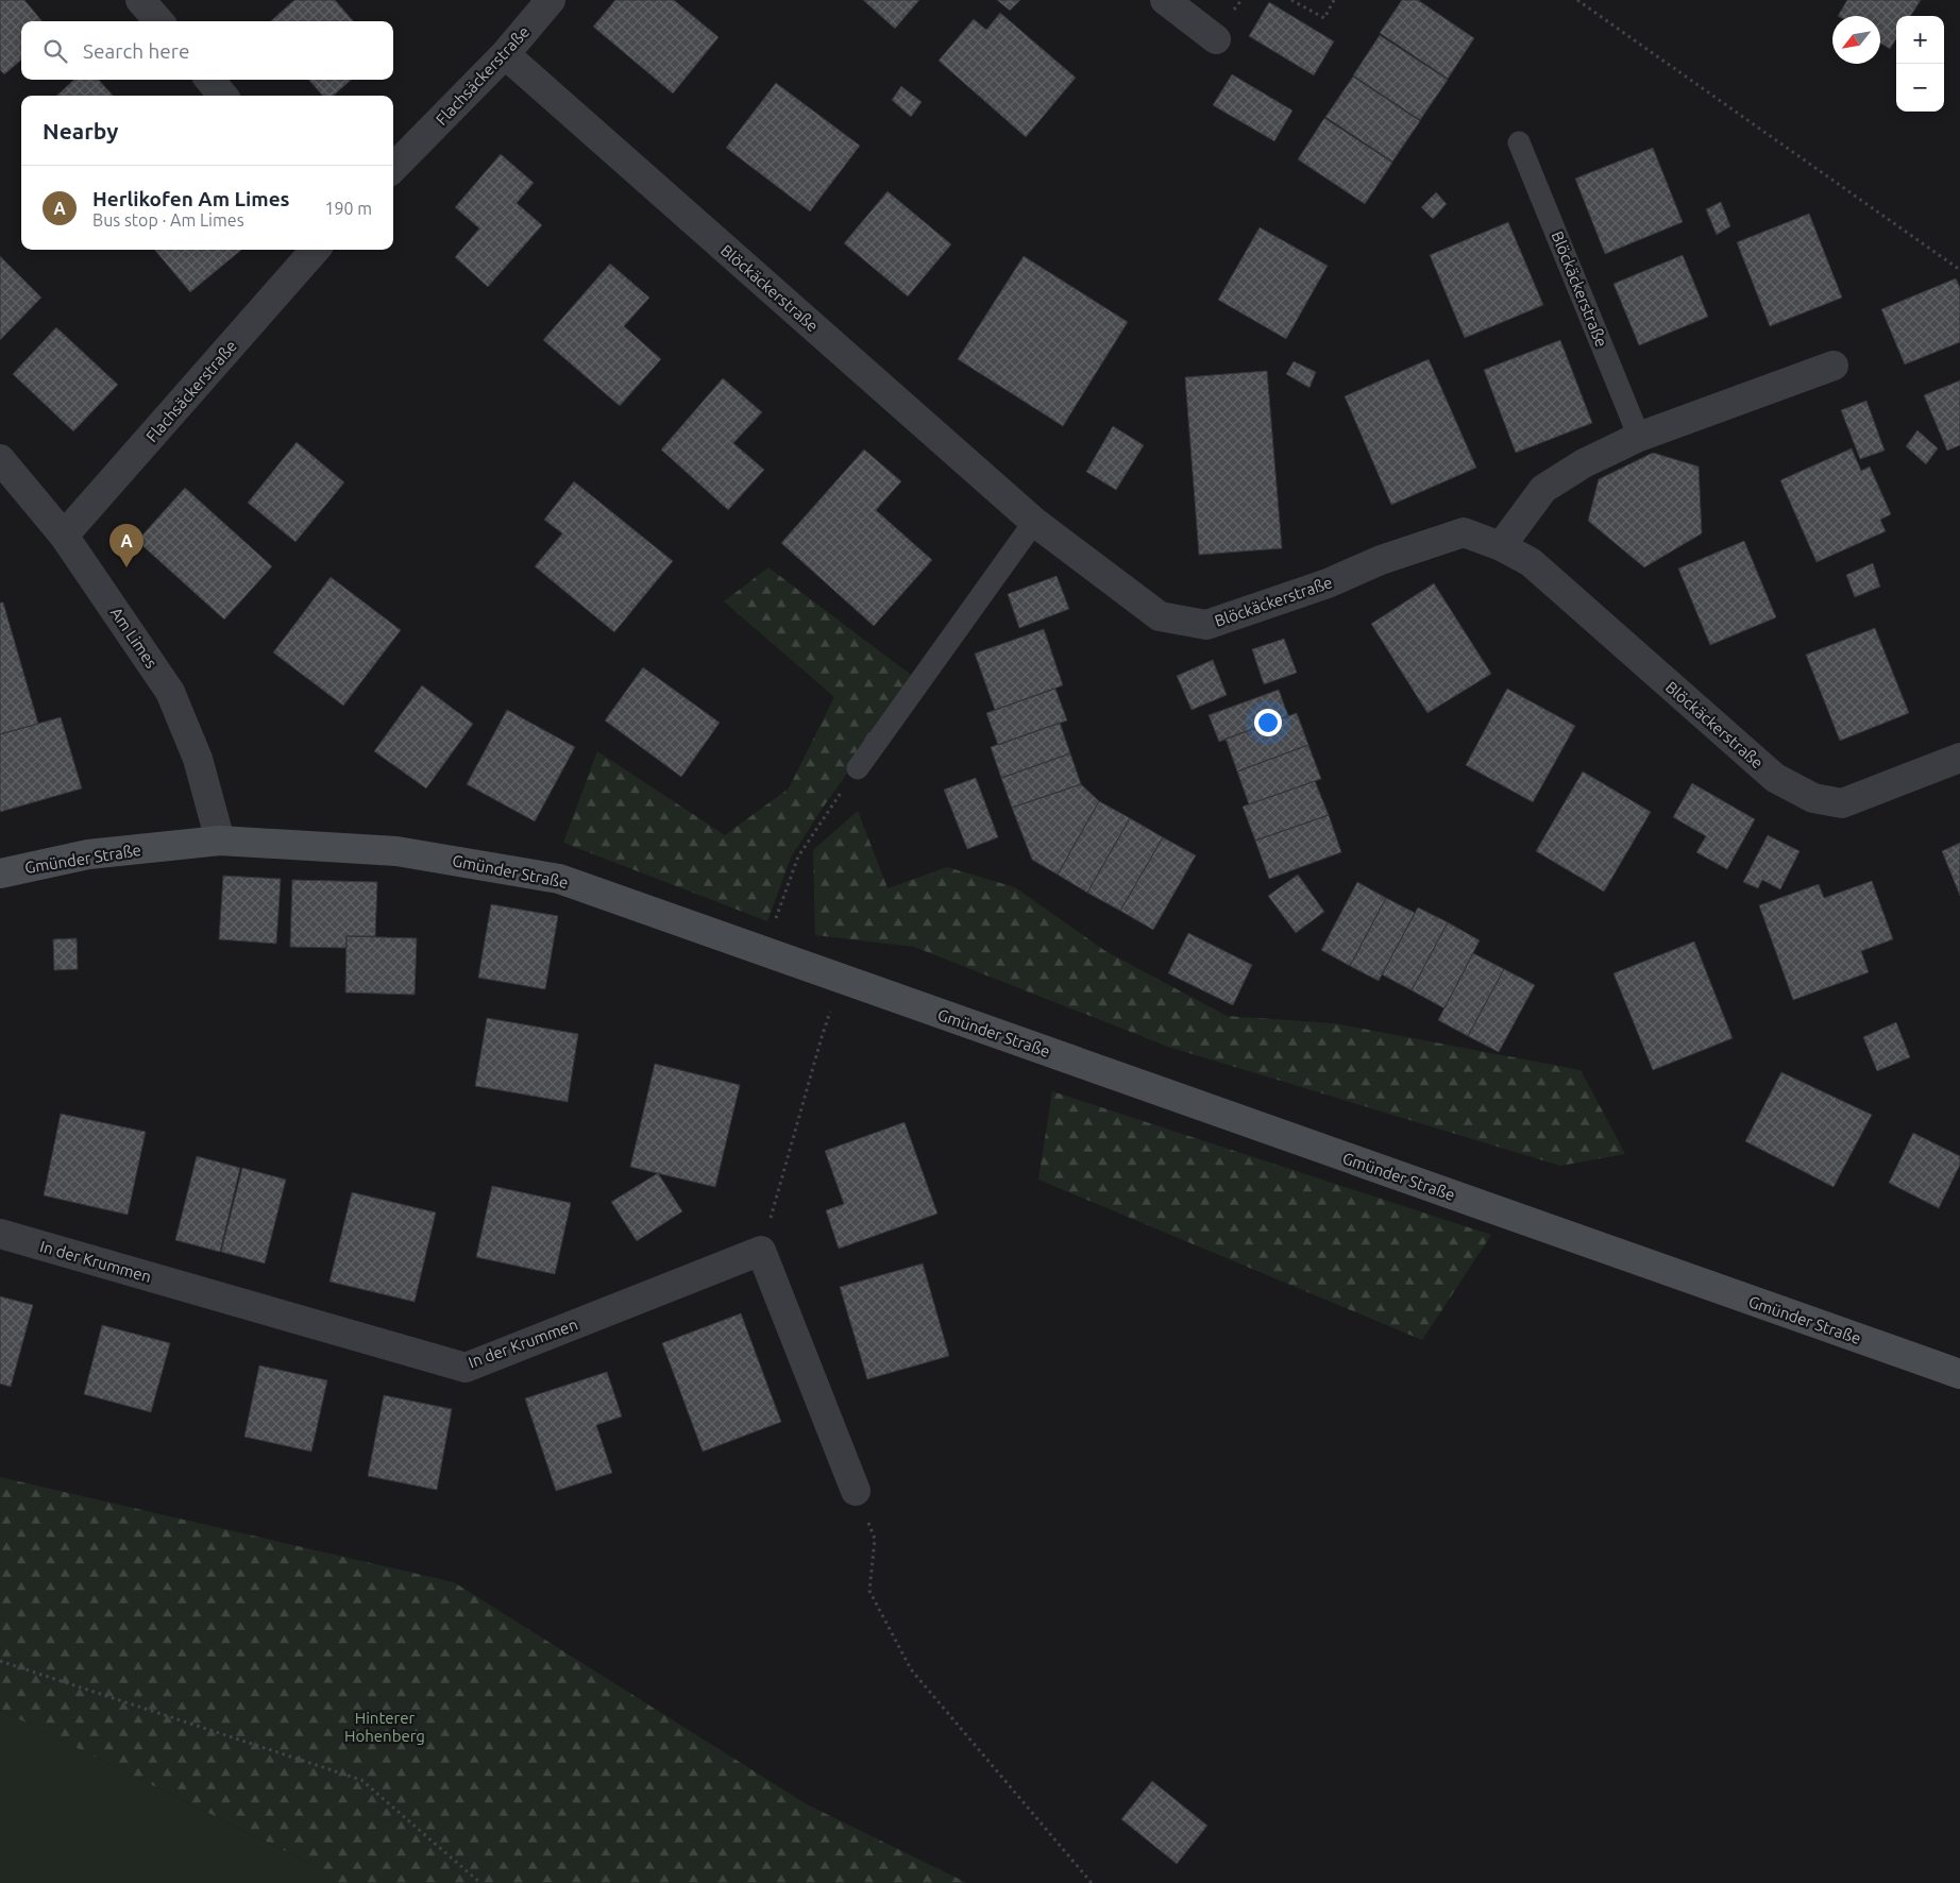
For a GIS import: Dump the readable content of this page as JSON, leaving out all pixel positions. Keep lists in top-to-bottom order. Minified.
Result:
{"streets":{"main road":["Gmünder Straße"],"street":["Flachsäckerstraße","Blöckäckerstraße","Am Limes","In der Krummen"]},"crossings":[["Flachsäckerstraße","Blöckäckerstraße"],["Flachsäckerstraße","Am Limes"],["Am Limes","Gmünder Straße"]],"parks":["Hinterer Hohenberg"],"north":"bottom left","page":{"map_buttons":["+","−"],"search":"Search here","heading":"Nearby","list":[{"mark":"A","name":"Herlikofen Am Limes","note":"Bus stop · Am Limes","value":"190 m"}],"pins":"A"}}
